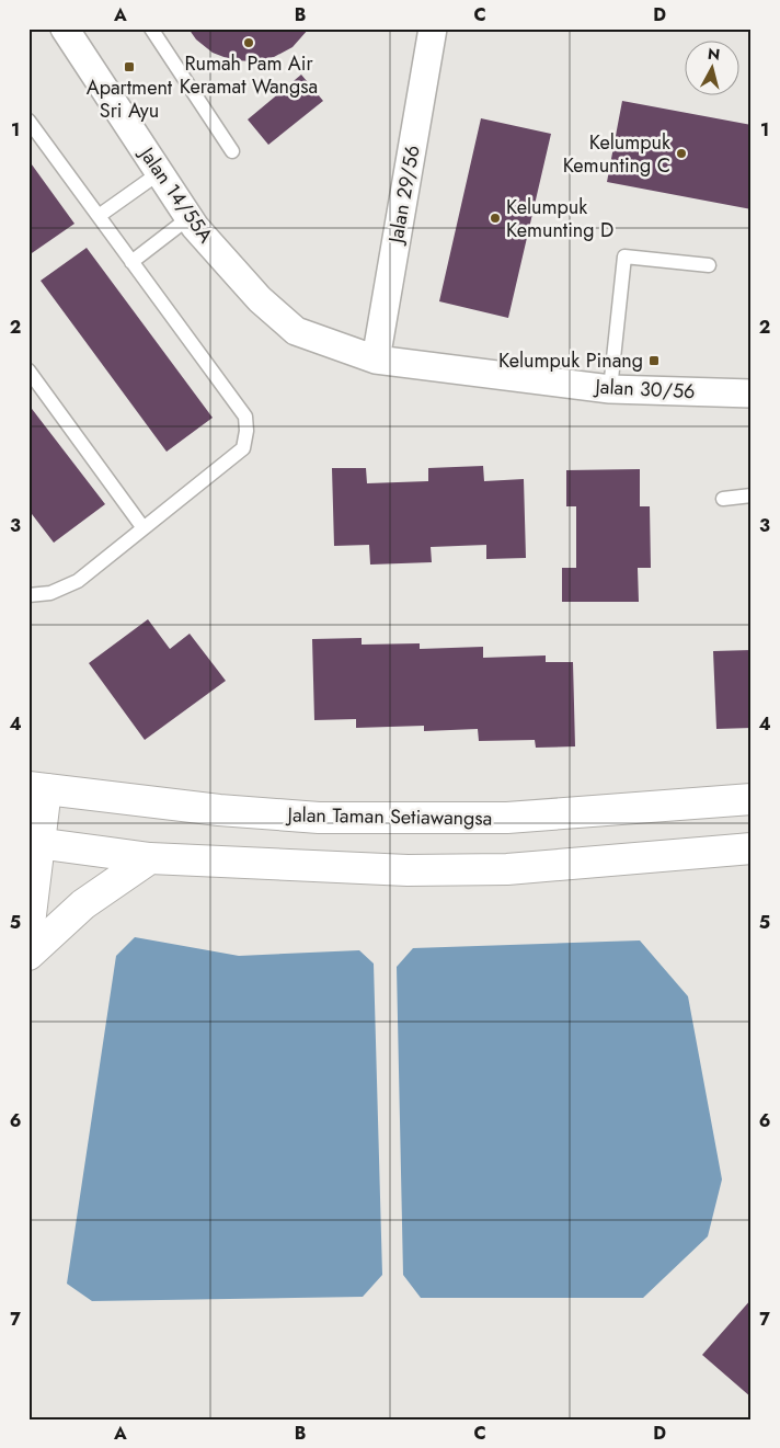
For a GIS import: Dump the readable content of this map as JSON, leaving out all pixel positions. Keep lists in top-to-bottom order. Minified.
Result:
{"streets":{"main road":["Jalan Taman Setiawangsa"],"street":["Jalan 29/56","Jalan 14/55A","Jalan 30/56"]},"crossings":[["Jalan 29/56","Jalan 14/55A"],["Jalan 29/56","Jalan 30/56"],["Jalan 14/55A","Jalan 30/56"]],"places":{"other":["Rumah Pam Air Keramat Wangsa","Kelumpuk Kemunting C","Kelumpuk Kemunting D"],"transit":["Apartment Sri Ayu","Kelumpuk Pinang"]},"north":"top","grid":{"columns":["A","B","C","D"],"rows":["1","2","3","4","5","6","7"]}}
